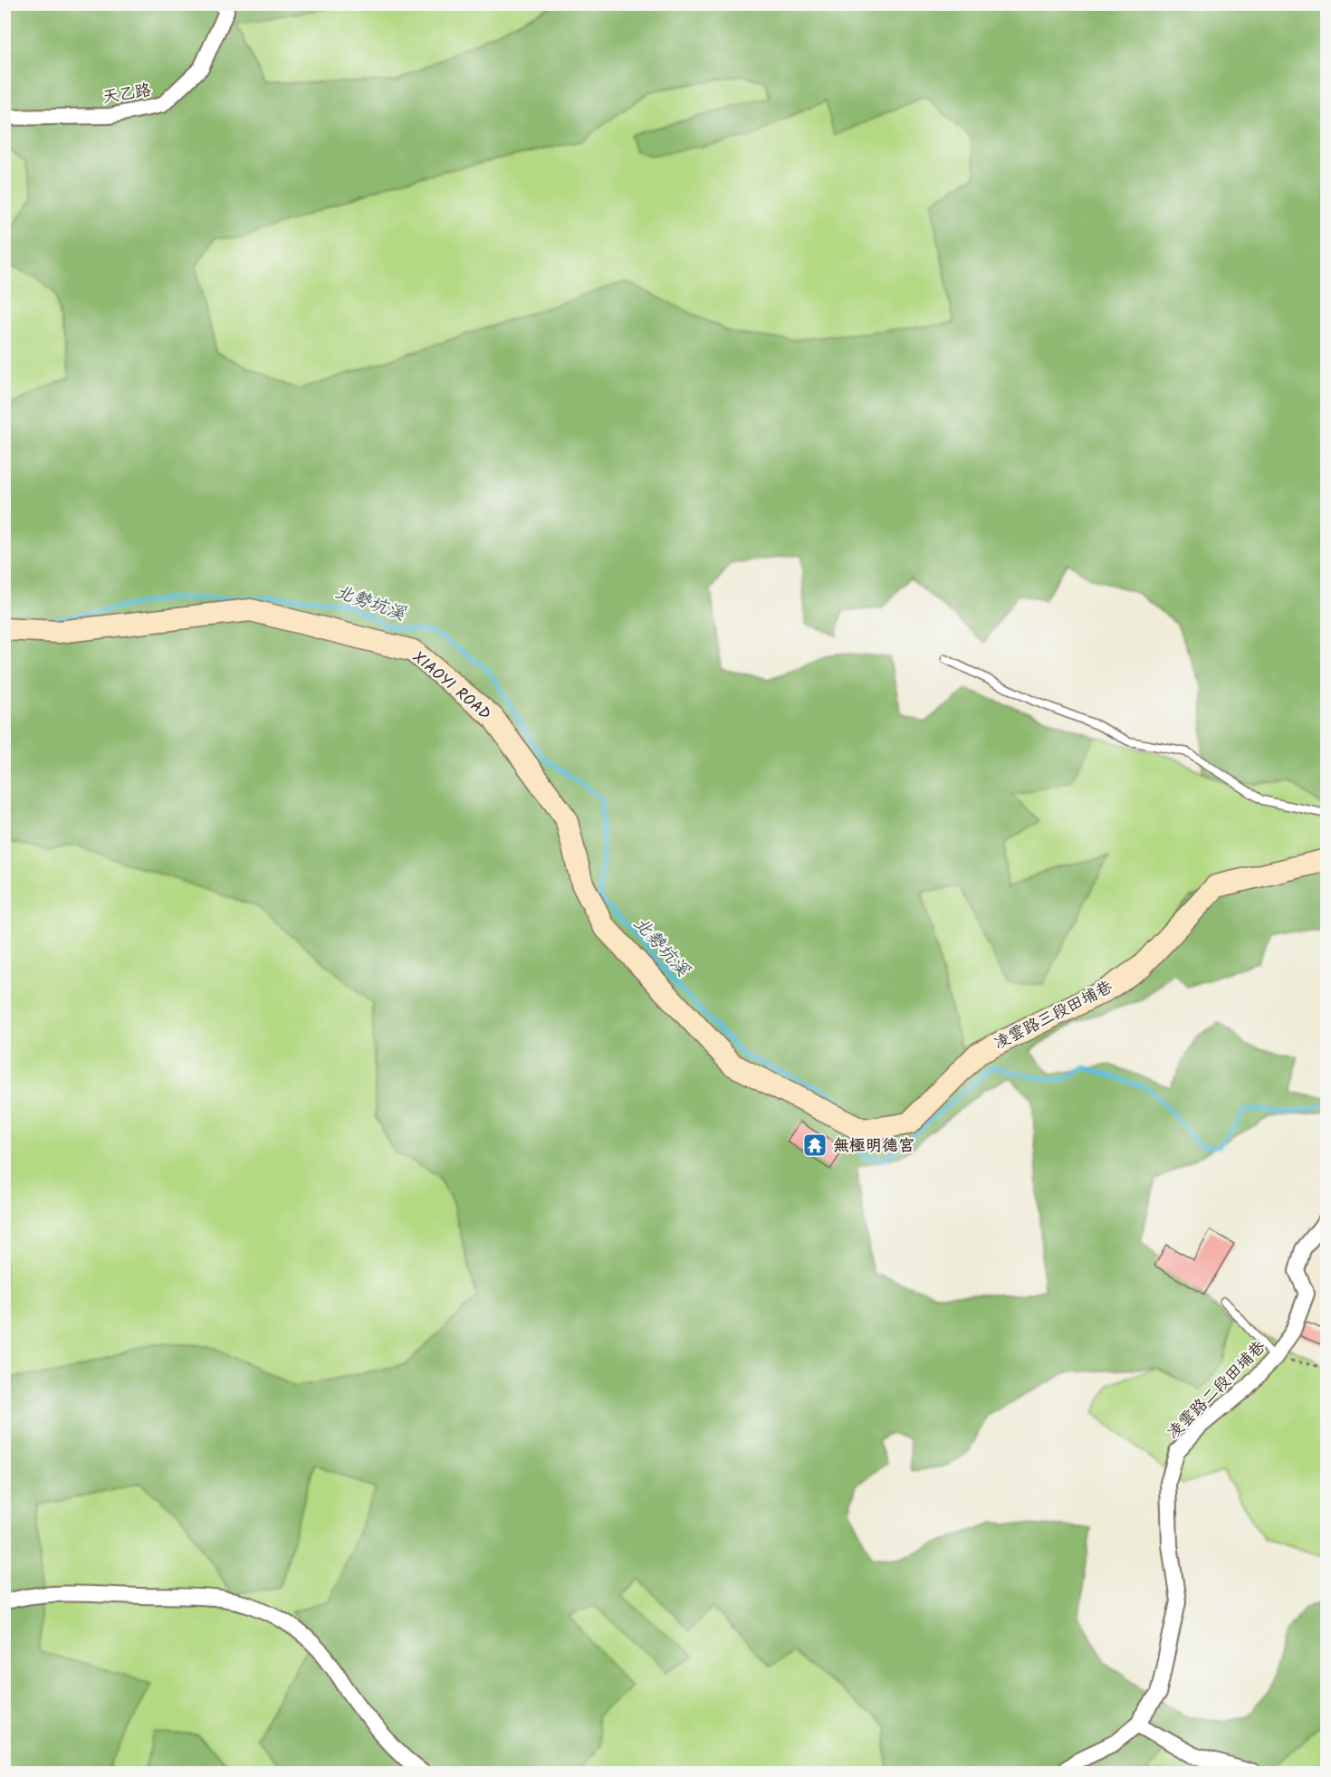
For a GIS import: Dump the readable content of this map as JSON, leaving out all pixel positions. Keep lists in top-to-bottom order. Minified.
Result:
{"streets":{"street":["天乙路","XIAOYI ROAD","凌雲路三段田埔巷","凌雲路二段田埔巷"]},"crossings":[["XIAOYI ROAD","凌雲路三段田埔巷"]],"water":["北勢坑溪"],"places":{"temple":["無極明德宮"]}}
